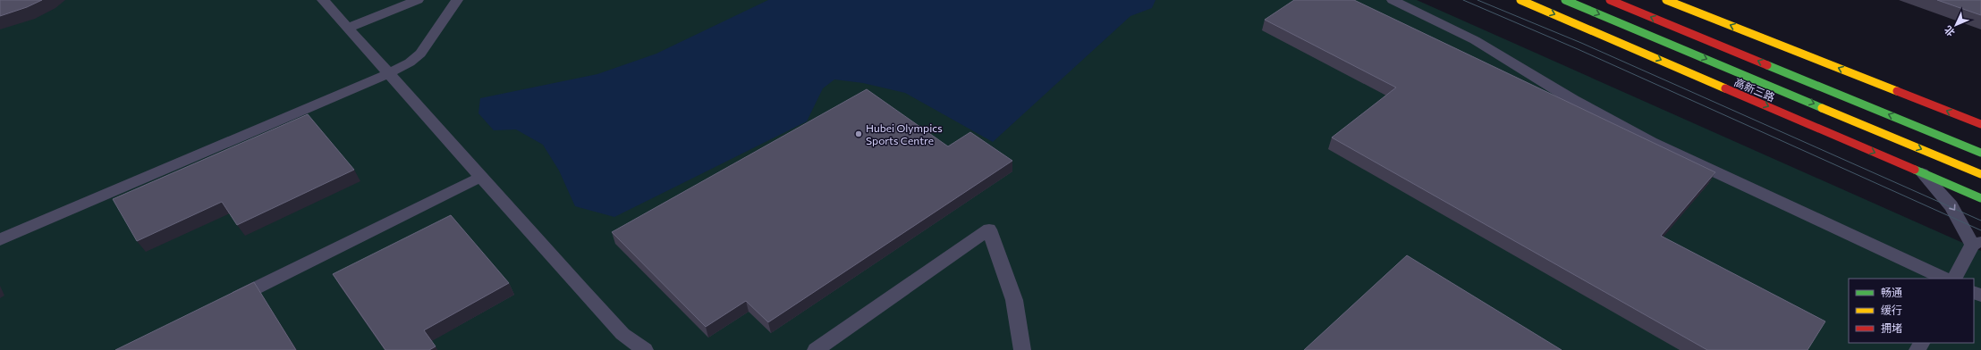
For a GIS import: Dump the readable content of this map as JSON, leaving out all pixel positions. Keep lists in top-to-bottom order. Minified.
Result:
{"streets":{"main road":["高新三路"]},"places":["Hubei Olympics Sports Centre"],"legend":["畅通","缓行","拥堵"],"north":"bottom left"}
